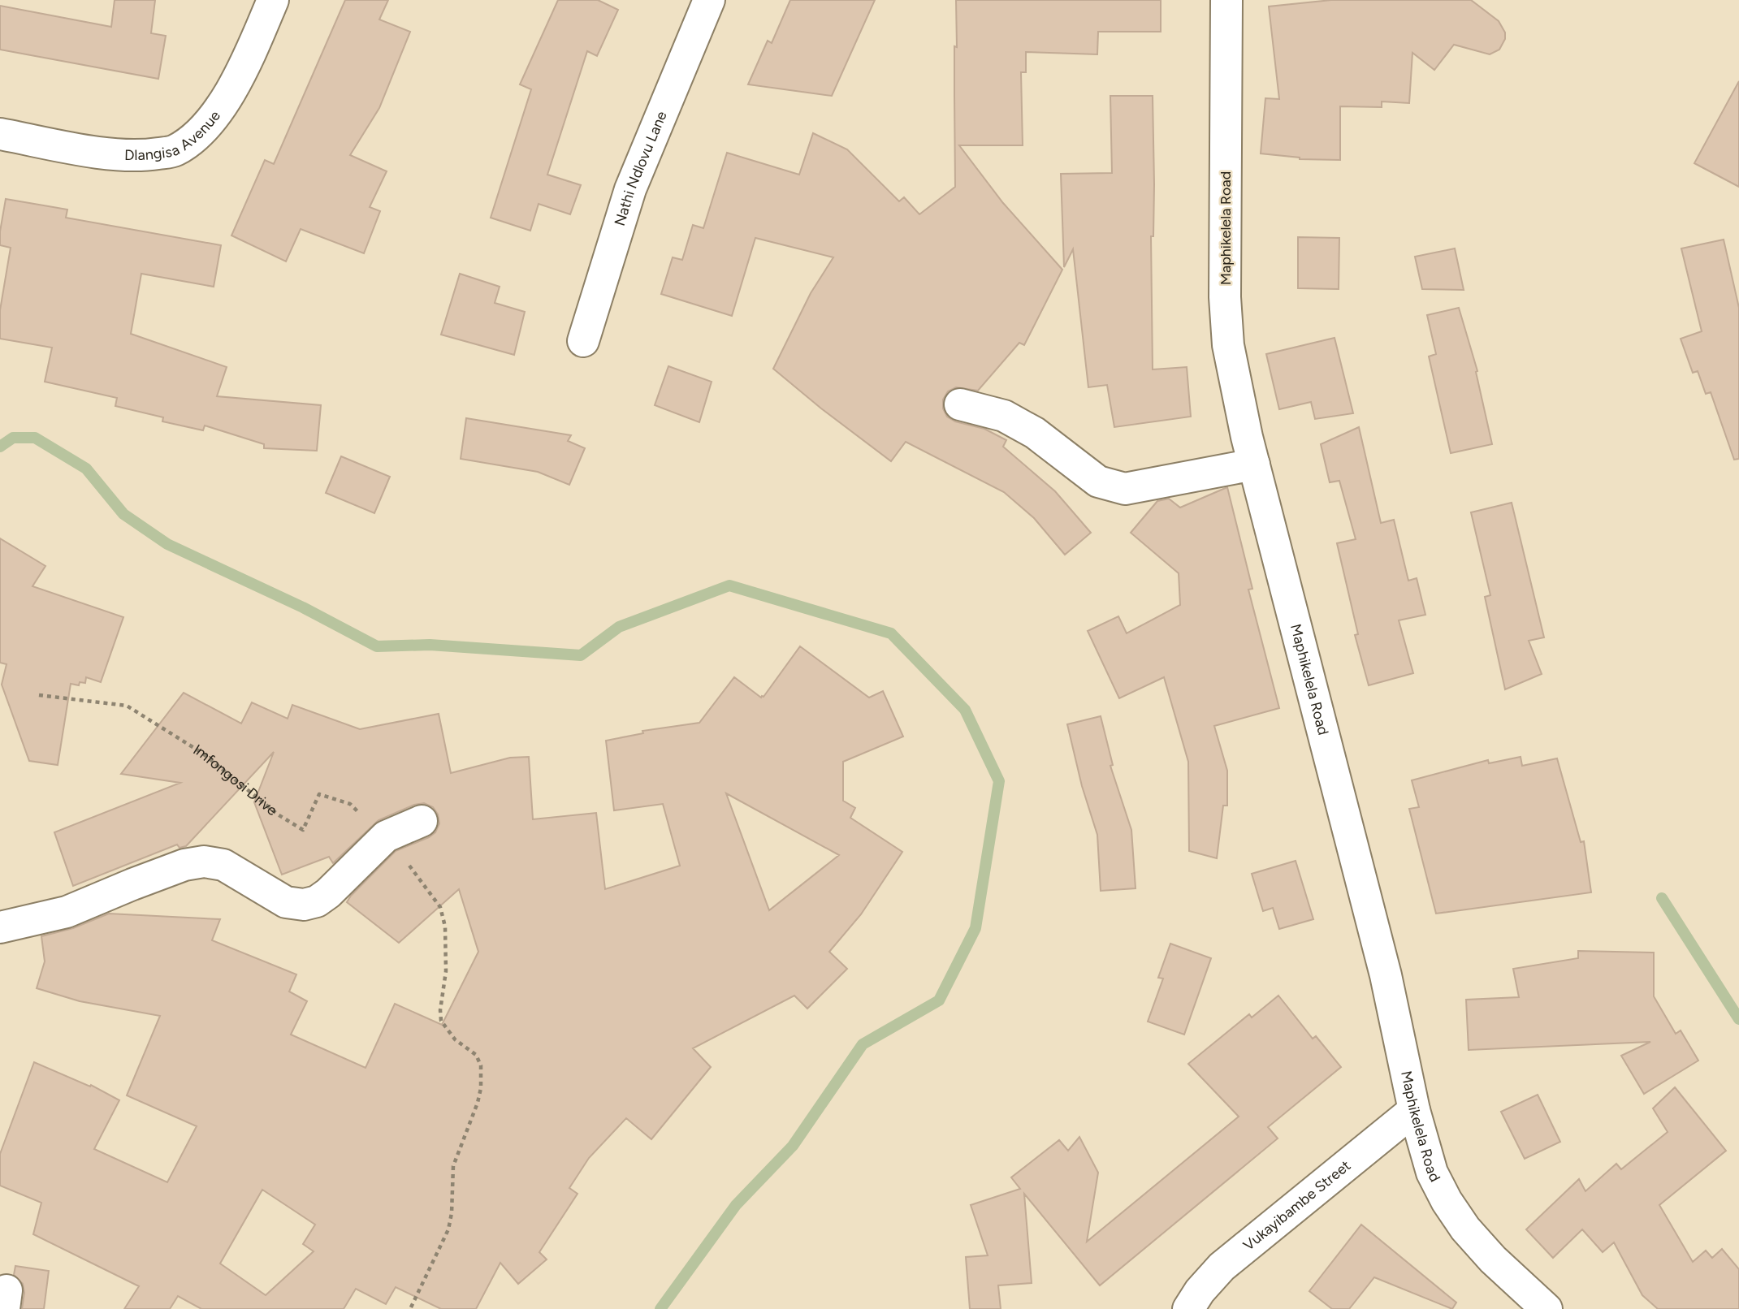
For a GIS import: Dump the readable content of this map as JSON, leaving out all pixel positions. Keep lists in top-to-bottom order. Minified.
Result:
{"streets":{"street":["Dlangisa Avenue","Nathi Ndlovu Lane","Maphikelela Road","Vukayibambe Street"],"path":["Imfongosi Drive"]},"crossings":[["Maphikelela Road","Vukayibambe Street"]]}
